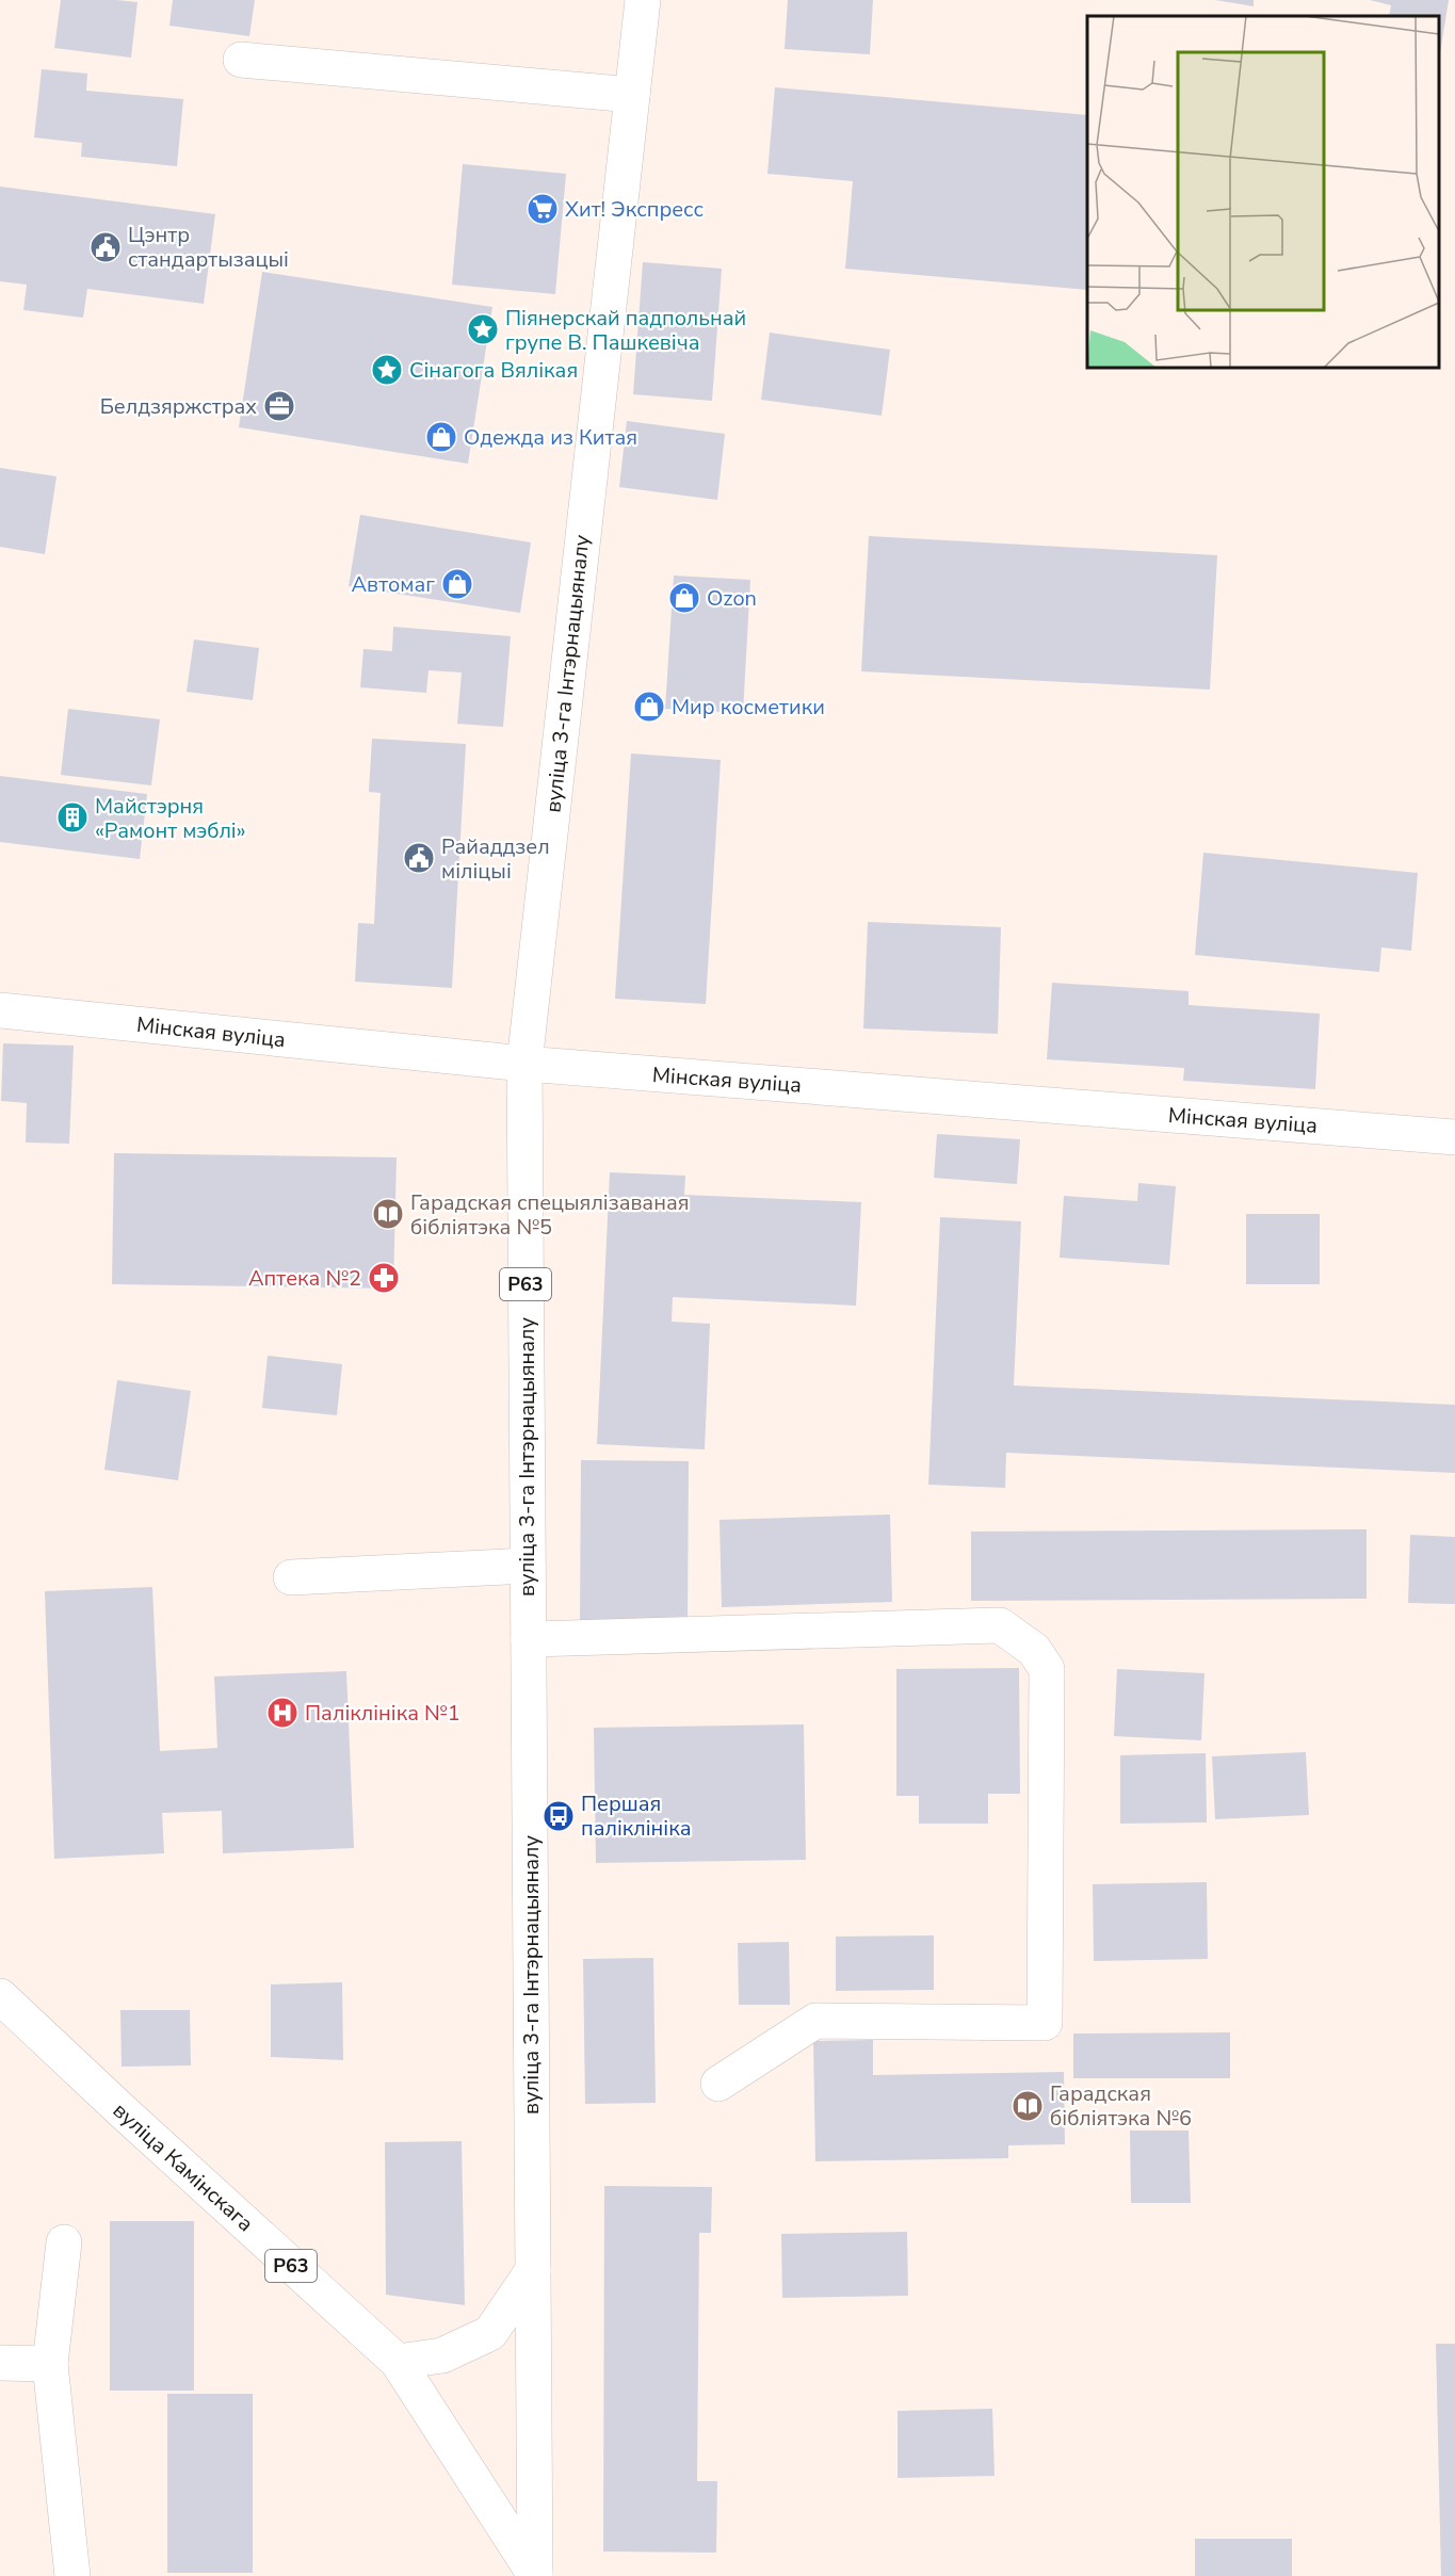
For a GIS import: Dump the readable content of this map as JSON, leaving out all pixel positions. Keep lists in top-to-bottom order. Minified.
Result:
{"streets":{"main road":["вуліца 3-га Інтэрнацыяналу","Мінская вуліца","Р63","вуліца Камінскага"]},"crossings":[["вуліца 3-га Інтэрнацыяналу","Мінская вуліца"],["вуліца 3-га Інтэрнацыяналу","вуліца Камінскага"]],"places":{"supermarket":["Хит! Экспресс"],"public building":["Цэнтр стандартызацыі","Райаддзел міліцыі"],"place":["Піянерскай падпольнай групе В. Пашкевіча","Сінагога Вялікая"],"office":["Белдзяржстрах"],"shop":["Одежда из Китая","Автомаг","Ozon","Мир косметики"],"building":["Майстэрня «Рамонт мэблі»"],"library":["Гарадская спецыялізаваная бібліятэка №5","Гарадская бібліятэка №6"],"pharmacy":["Аптека №2"],"hospital":["Паліклініка №1"],"bus stop":["Першая паліклініка"]}}
